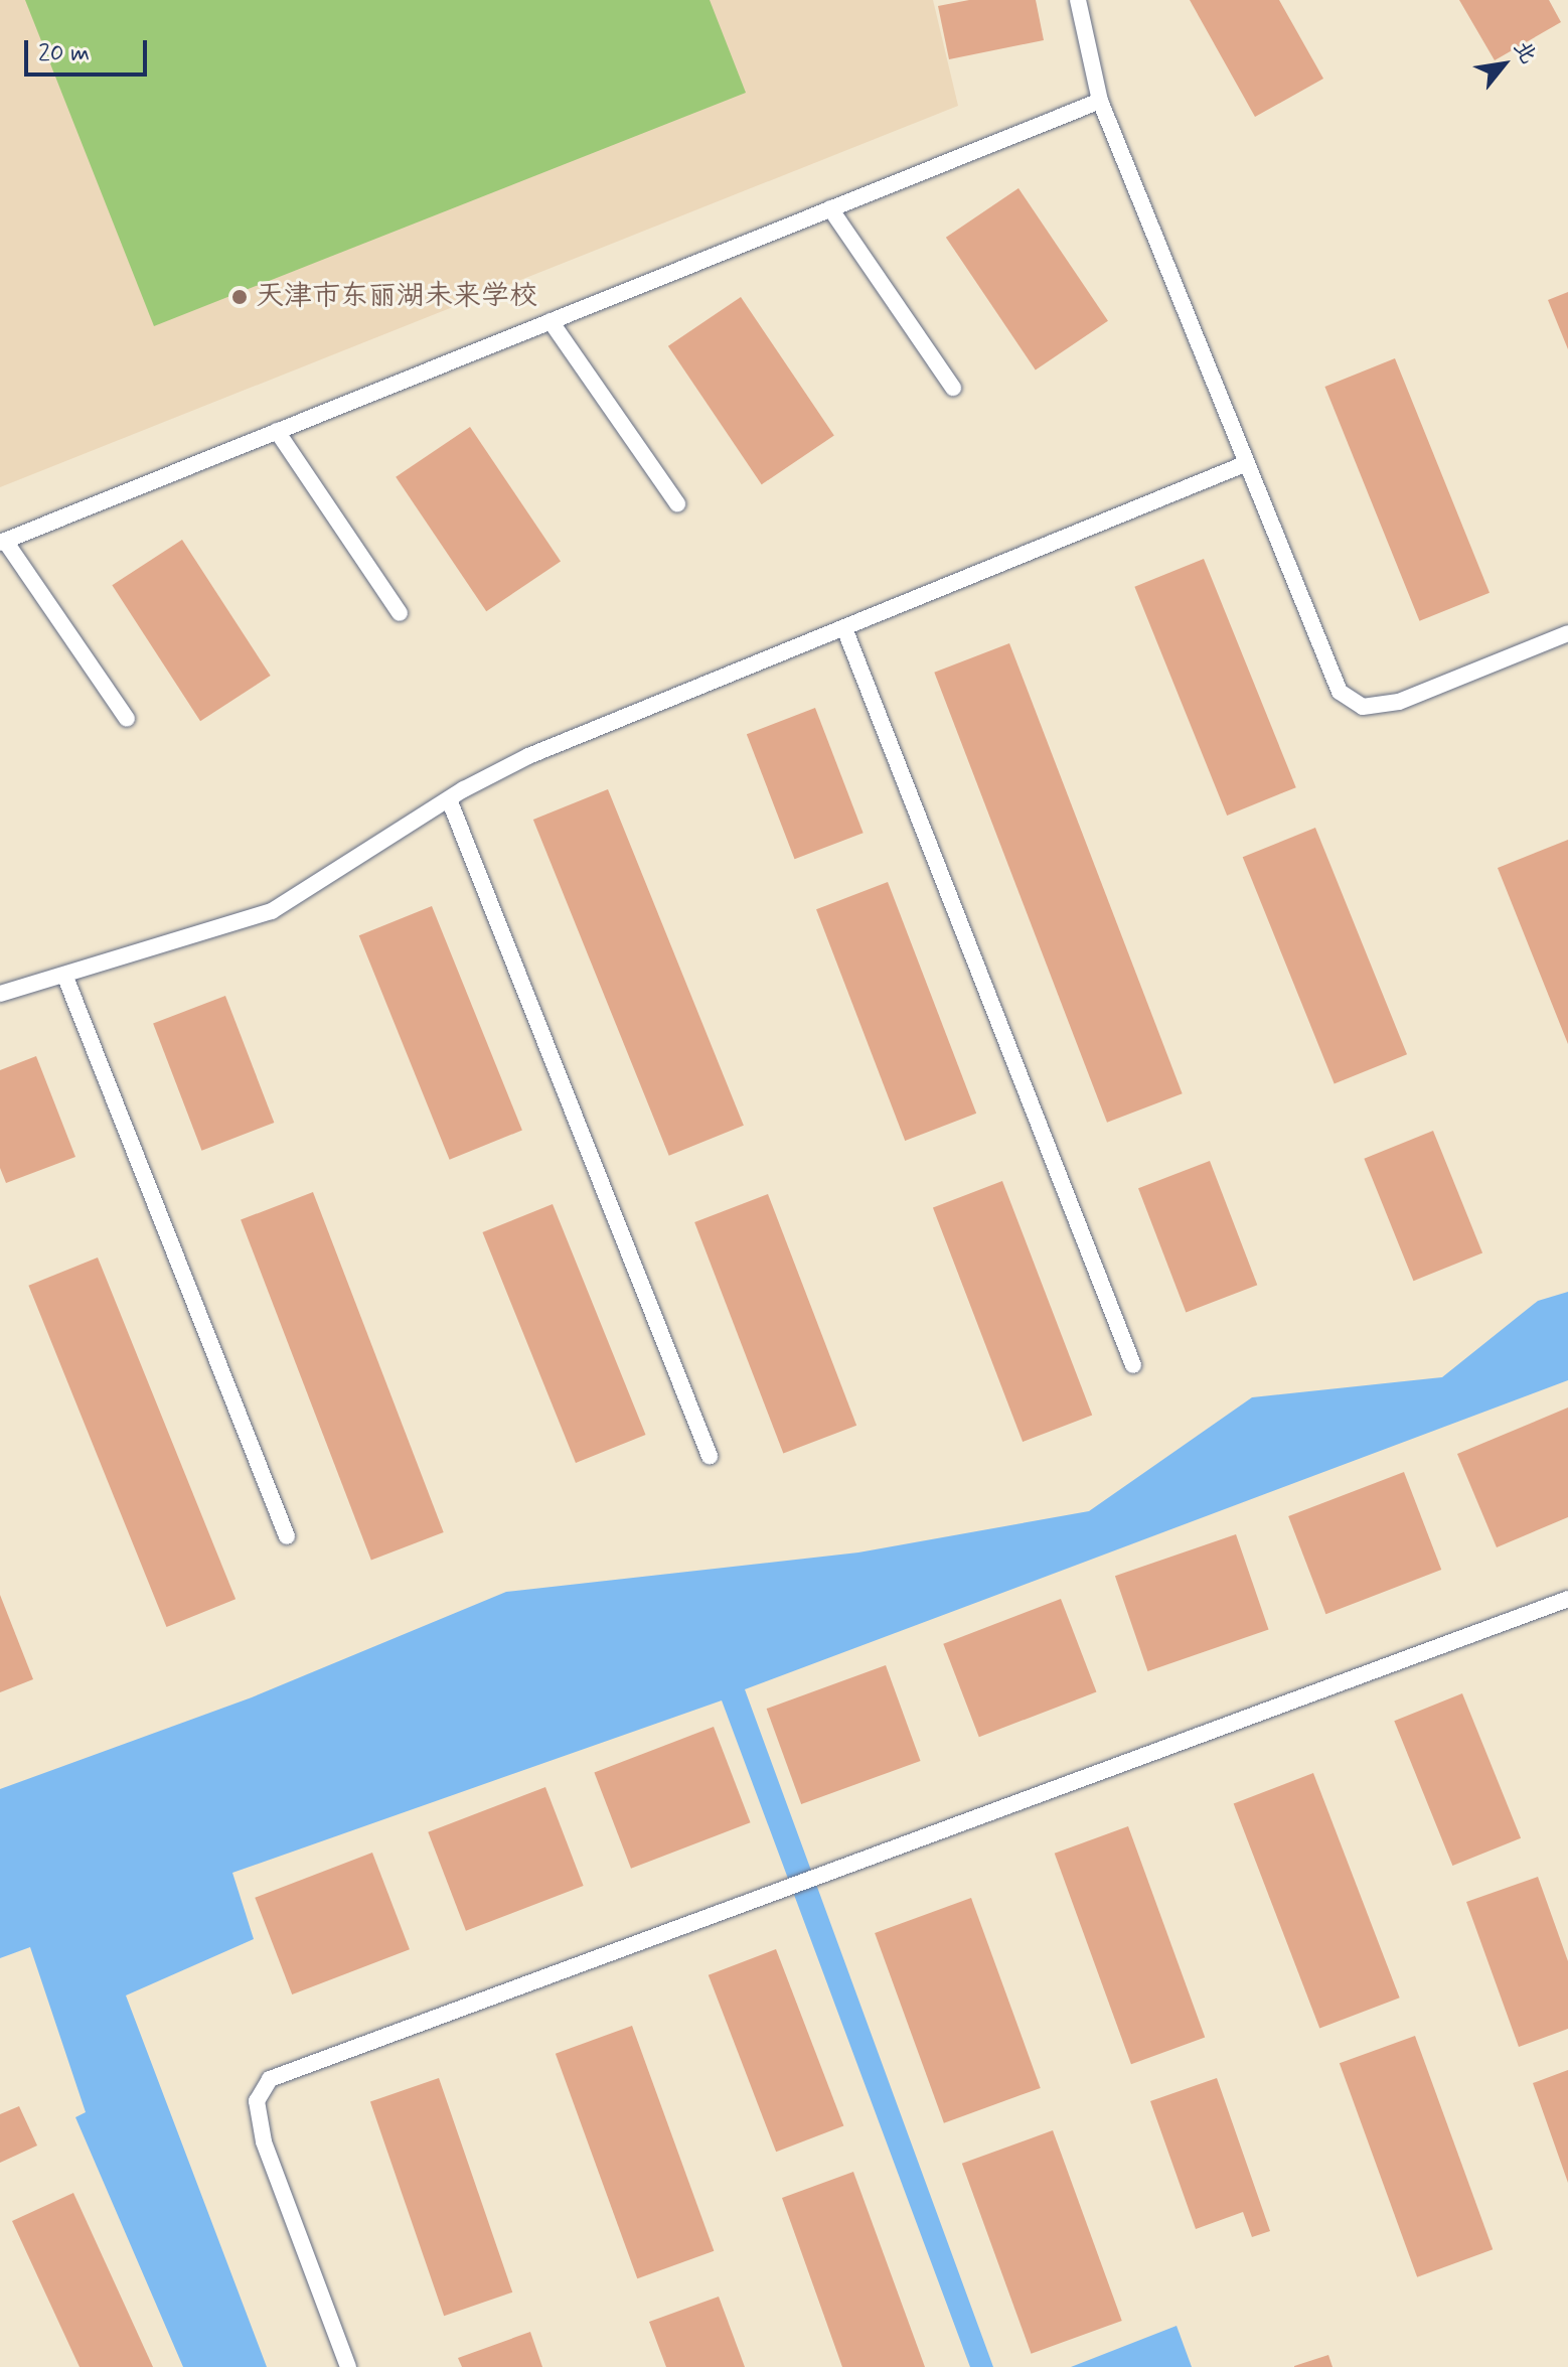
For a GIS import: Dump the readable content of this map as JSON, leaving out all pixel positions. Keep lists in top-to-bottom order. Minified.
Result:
{"places":["天津市东丽湖未来学校"],"scale_bar":"20 m","north":"top right"}
